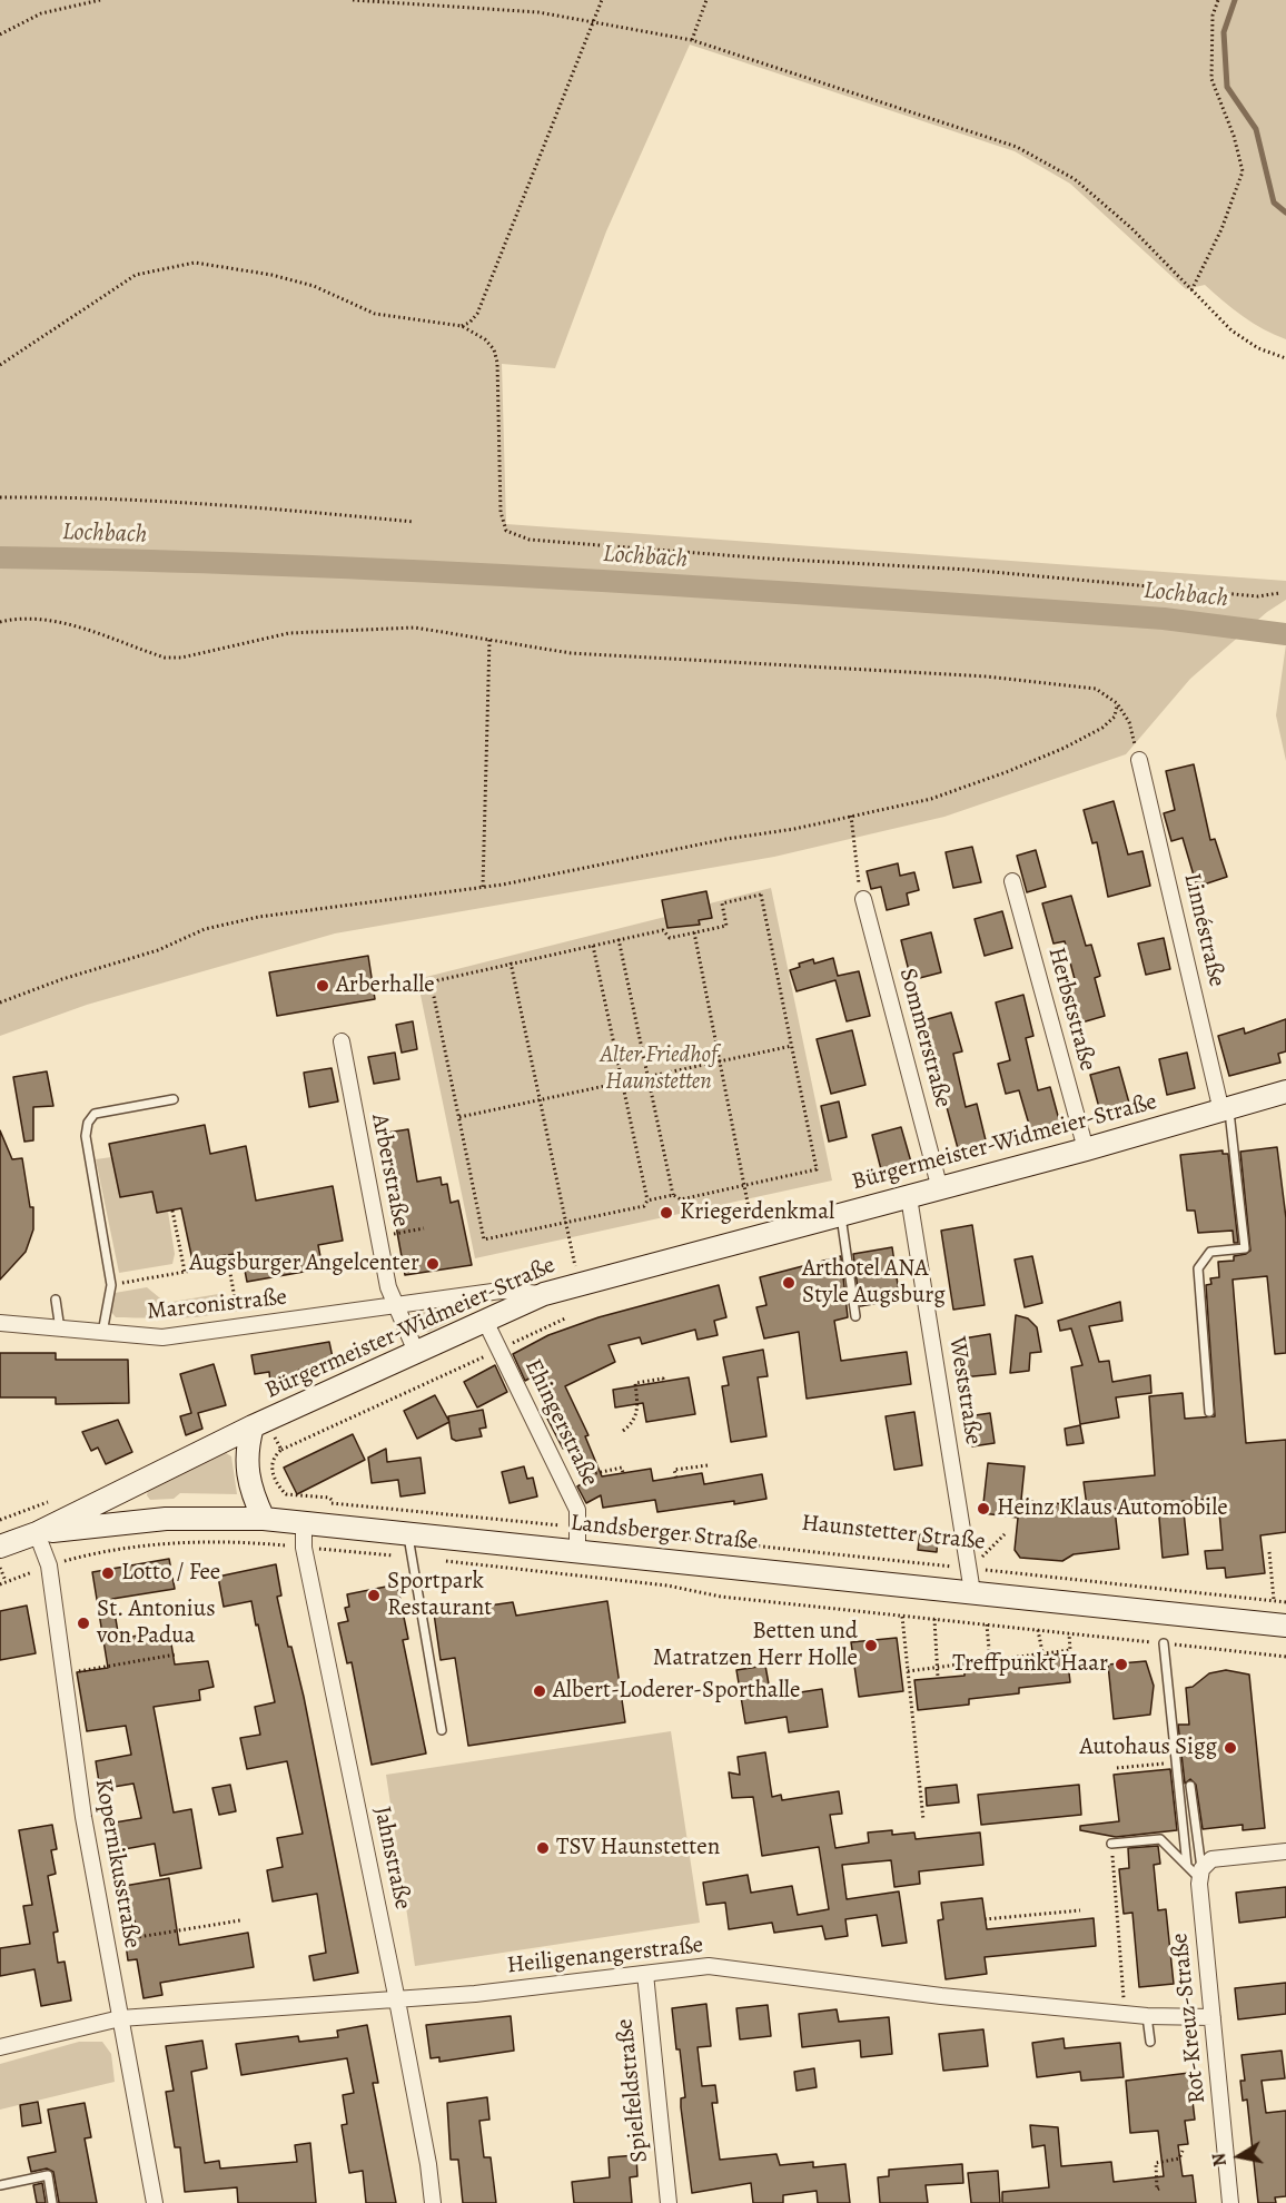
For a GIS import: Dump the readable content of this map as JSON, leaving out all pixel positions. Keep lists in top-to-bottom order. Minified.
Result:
{"streets":{"street":["Linnéstraße","Herbststraße","Sommerstraße","Bürgermeister-Widmeier-Straße","Arberstraße","Marconistraße","Weststraße","Ehingerstraße","Landsberger Straße","Jahnstraße","Kopernikusstraße","Heiligenangerstraße","Rot-Kreuz-Straße","Spielfeldstraße"],"path":["Haunstetter Straße"]},"crossings":[["Linnéstraße","Bürgermeister-Widmeier-Straße"],["Herbststraße","Bürgermeister-Widmeier-Straße"],["Sommerstraße","Bürgermeister-Widmeier-Straße"],["Bürgermeister-Widmeier-Straße","Marconistraße"],["Bürgermeister-Widmeier-Straße","Weststraße"],["Bürgermeister-Widmeier-Straße","Ehingerstraße"],["Bürgermeister-Widmeier-Straße","Landsberger Straße"],["Bürgermeister-Widmeier-Straße","Kopernikusstraße"],["Arberstraße","Marconistraße"],["Weststraße","Landsberger Straße"],["Weststraße","Haunstetter Straße"],["Ehingerstraße","Landsberger Straße"],["Ehingerstraße","Haunstetter Straße"],["Landsberger Straße","Jahnstraße"],["Landsberger Straße","Kopernikusstraße"],["Jahnstraße","Heiligenangerstraße"],["Kopernikusstraße","Heiligenangerstraße"],["Heiligenangerstraße","Rot-Kreuz-Straße"],["Heiligenangerstraße","Spielfeldstraße"]],"water":["Lochbach"],"parks":["Alter Friedhof Haunstetten"],"places":["Arberhalle","Kriegerdenkmal","Augsburger Angelcenter","Arthotel ANA Style Augsburg","Heinz Klaus Automobile","Lotto / Fee","Sportpark Restaurant","St. Antonius von Padua","Betten und Matratzen Herr Holle","Treffpunkt Haar","Albert-Loderer-Sporthalle","Autohaus Sigg","TSV Haunstetten"],"north":"left"}
